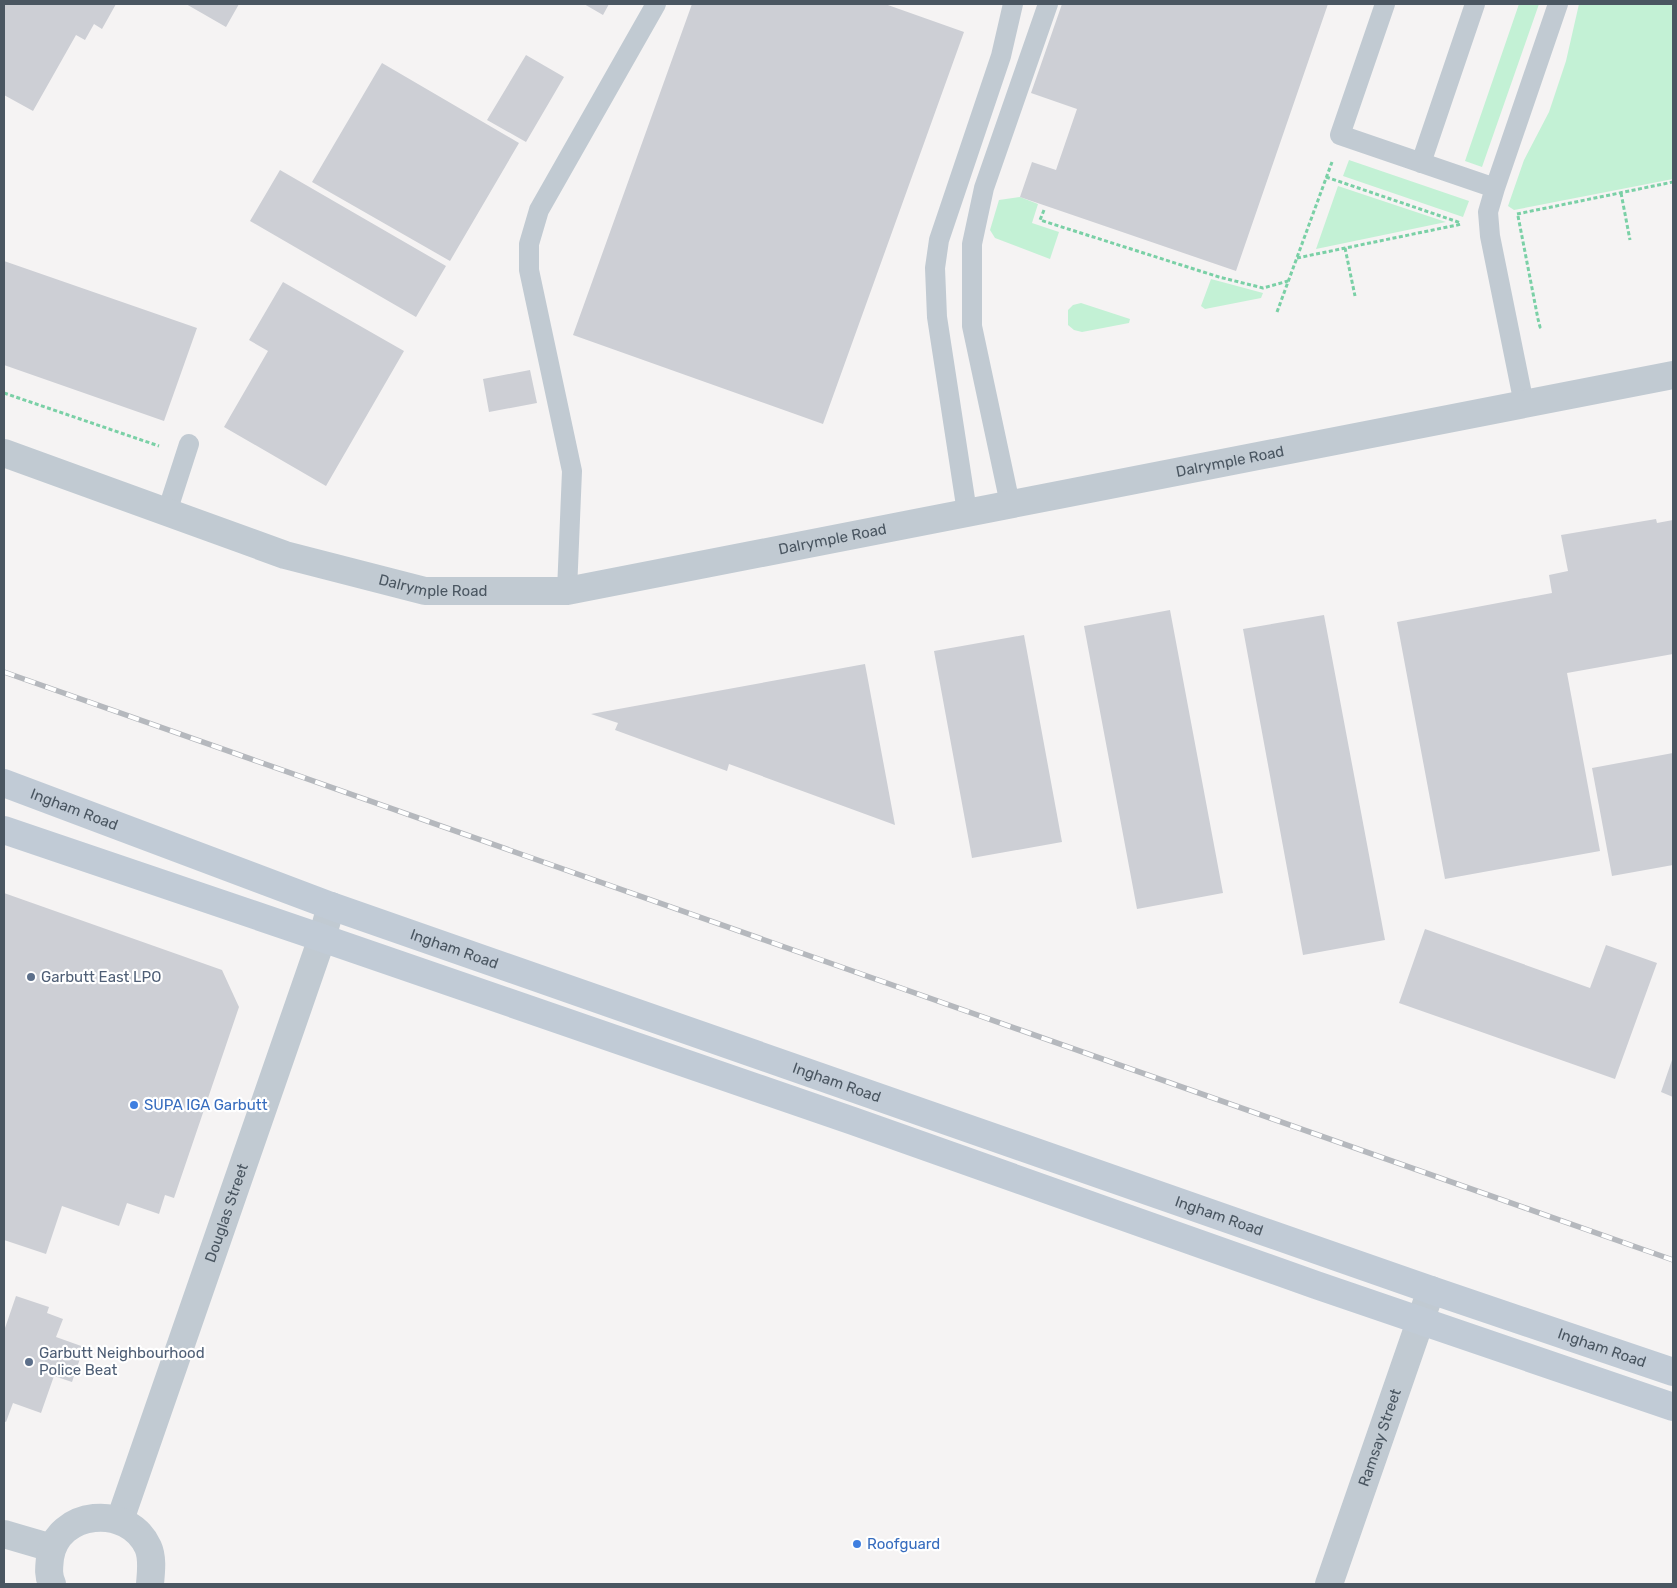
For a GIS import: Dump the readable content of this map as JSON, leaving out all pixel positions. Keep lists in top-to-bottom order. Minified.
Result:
{"streets":{"main road":["Ingham Road"],"street":["Dalrymple Road","Douglas Street","Ramsay Street"]},"crossings":[["Ingham Road","Douglas Street"],["Ingham Road","Ramsay Street"]],"places":["Garbutt East LPO","SUPA IGA Garbutt","Garbutt Neighbourhood Police Beat","Roofguard"]}
